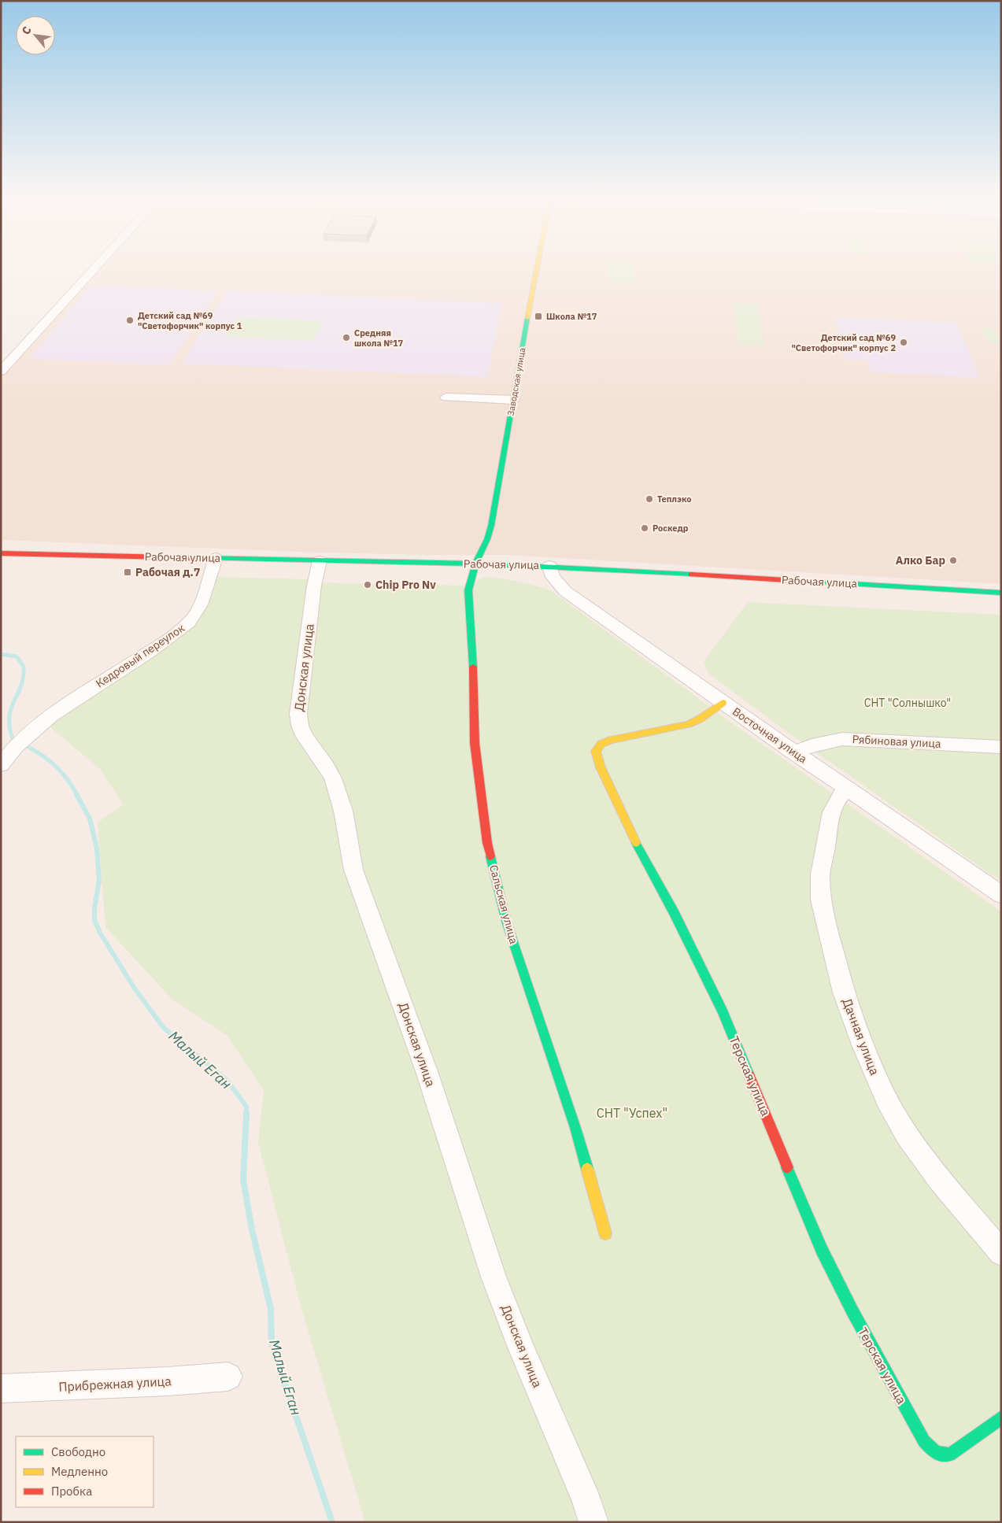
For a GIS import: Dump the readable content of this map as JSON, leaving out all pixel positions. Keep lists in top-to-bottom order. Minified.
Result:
{"streets":{"street":["Заводская улица","Рабочая улица","Кедровый переулок","Донская улица","Восточная улица","Рябиновая улица","Сальская улица","Дачная улица","Терская улица","Прибрежная улица"]},"crossings":[["Заводская улица","Рабочая улица"],["Заводская улица","Сальская улица"],["Рабочая улица","Кедровый переулок"],["Рабочая улица","Донская улица"],["Рабочая улица","Восточная улица"],["Рабочая улица","Сальская улица"],["Восточная улица","Рябиновая улица"],["Восточная улица","Дачная улица"],["Восточная улица","Терская улица"]],"water":["Малый Еган"],"parks":["СНТ \"Солнышко\"","СНТ \"Успех\""],"places":{"transit":["Школа №17","Рабочая д.7"],"other":["Детский сад №69 \"Светофорчик\" корпус 1","Средняя школа №17","Детский сад №69 \"Светофорчик\" корпус 2","Теплэко","Роскедр","Алко Бар","Chip Pro Nv"]},"legend":["Свободно","Медленно","Пробка"],"north":"top left"}
